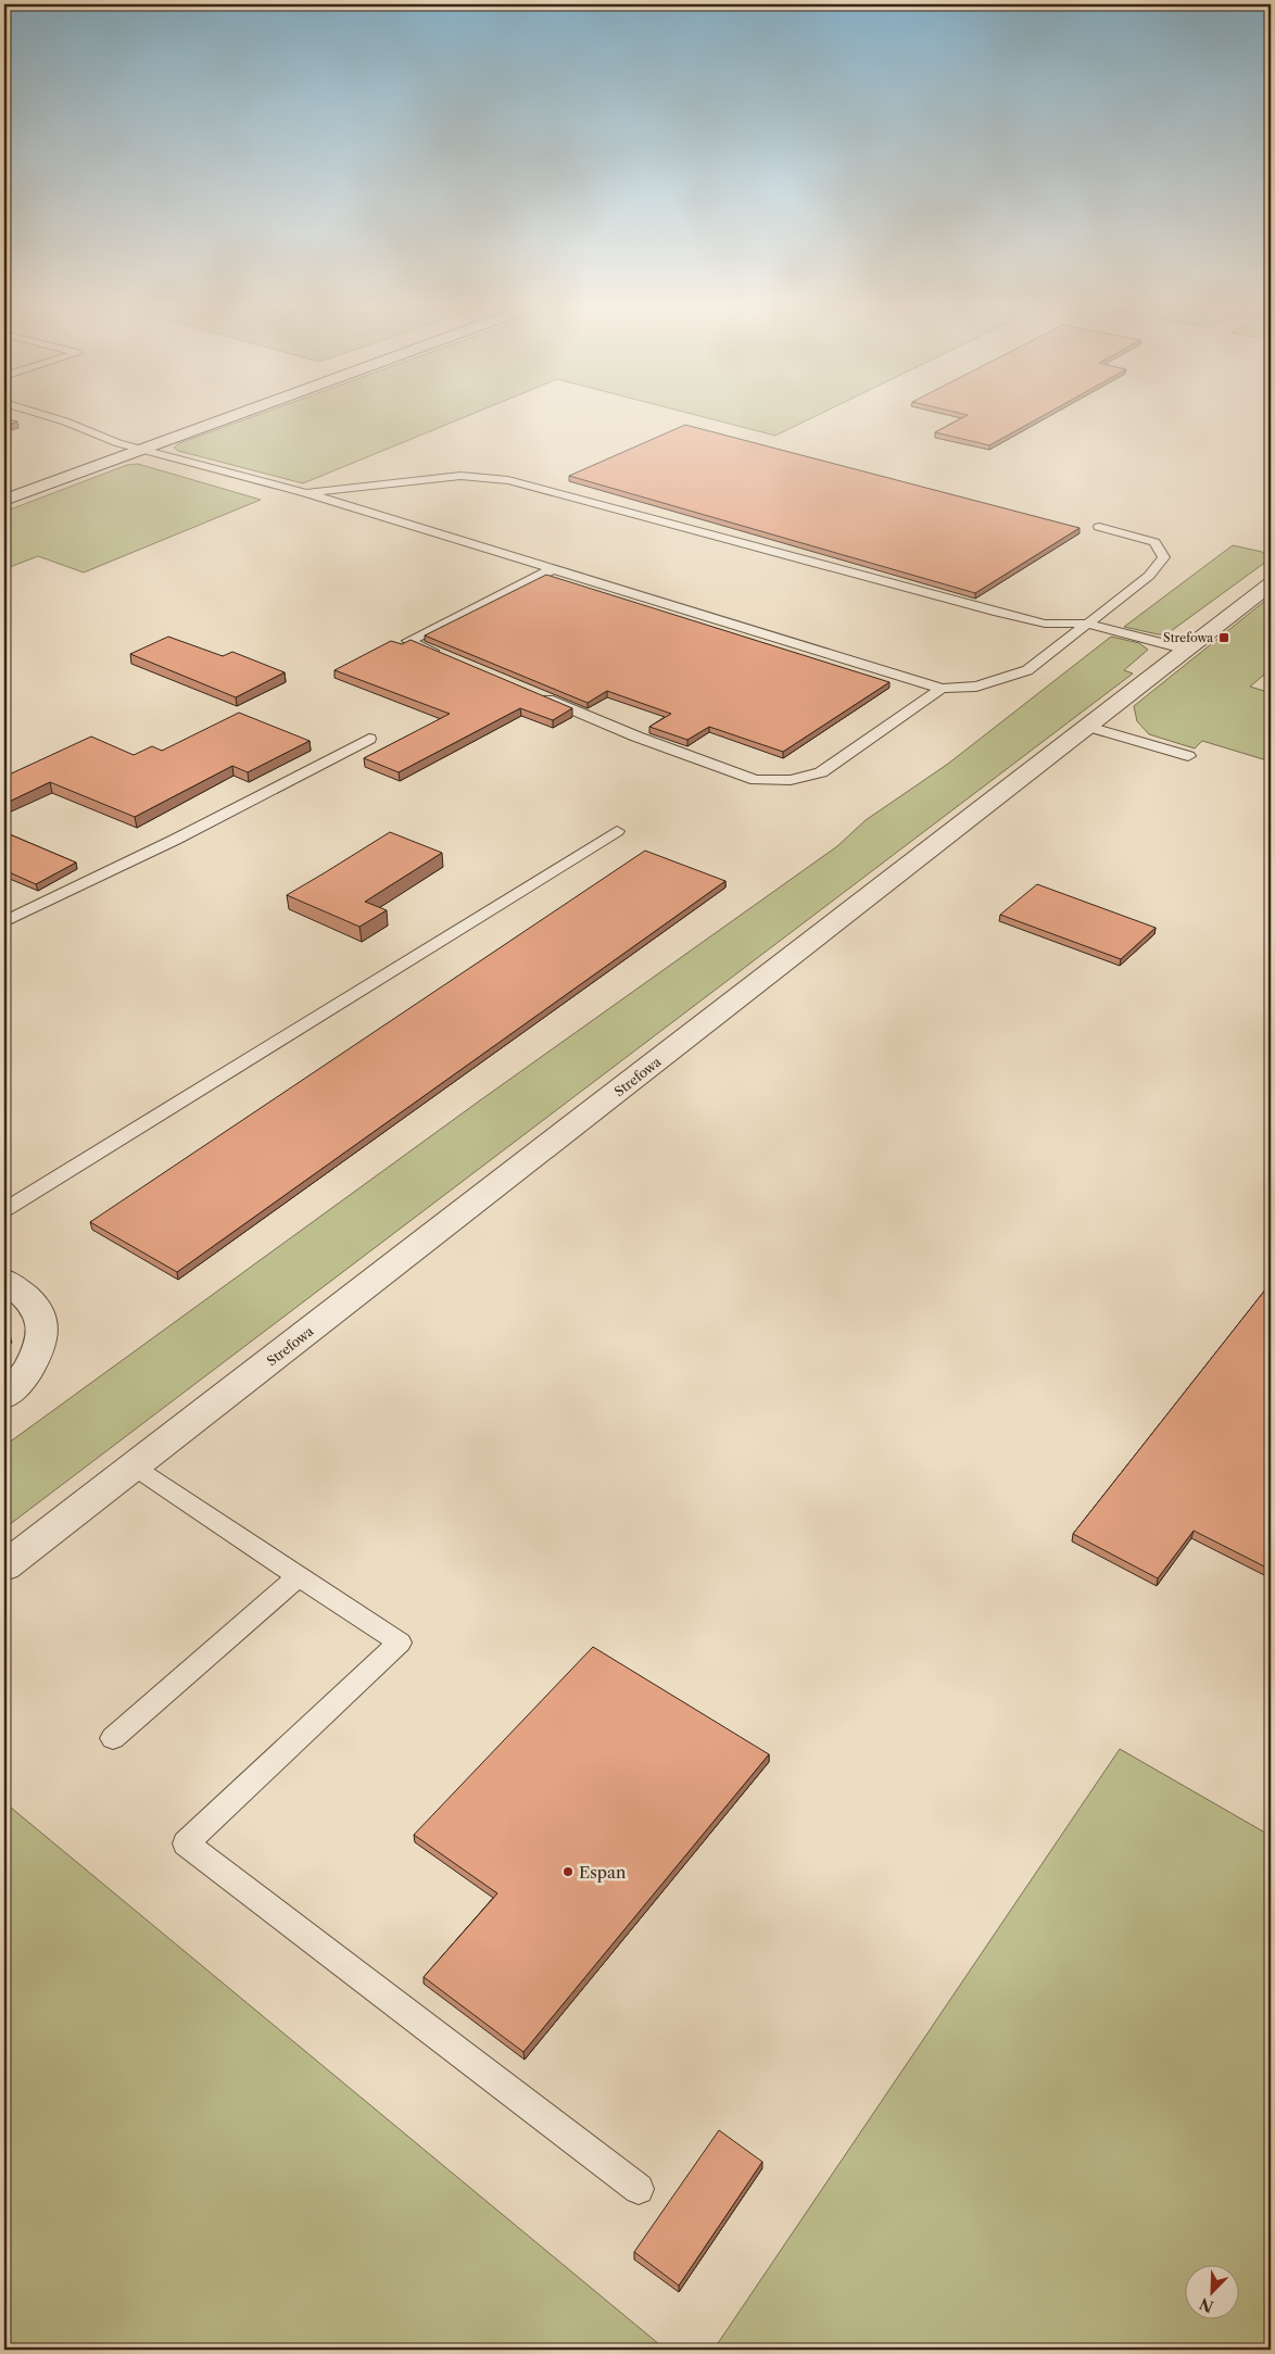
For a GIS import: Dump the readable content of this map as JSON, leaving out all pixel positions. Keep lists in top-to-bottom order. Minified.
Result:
{"streets":{"street":["Strefowa"]},"places":{"transit":["Strefowa"],"other":["Espan"]},"north":"bottom left"}
